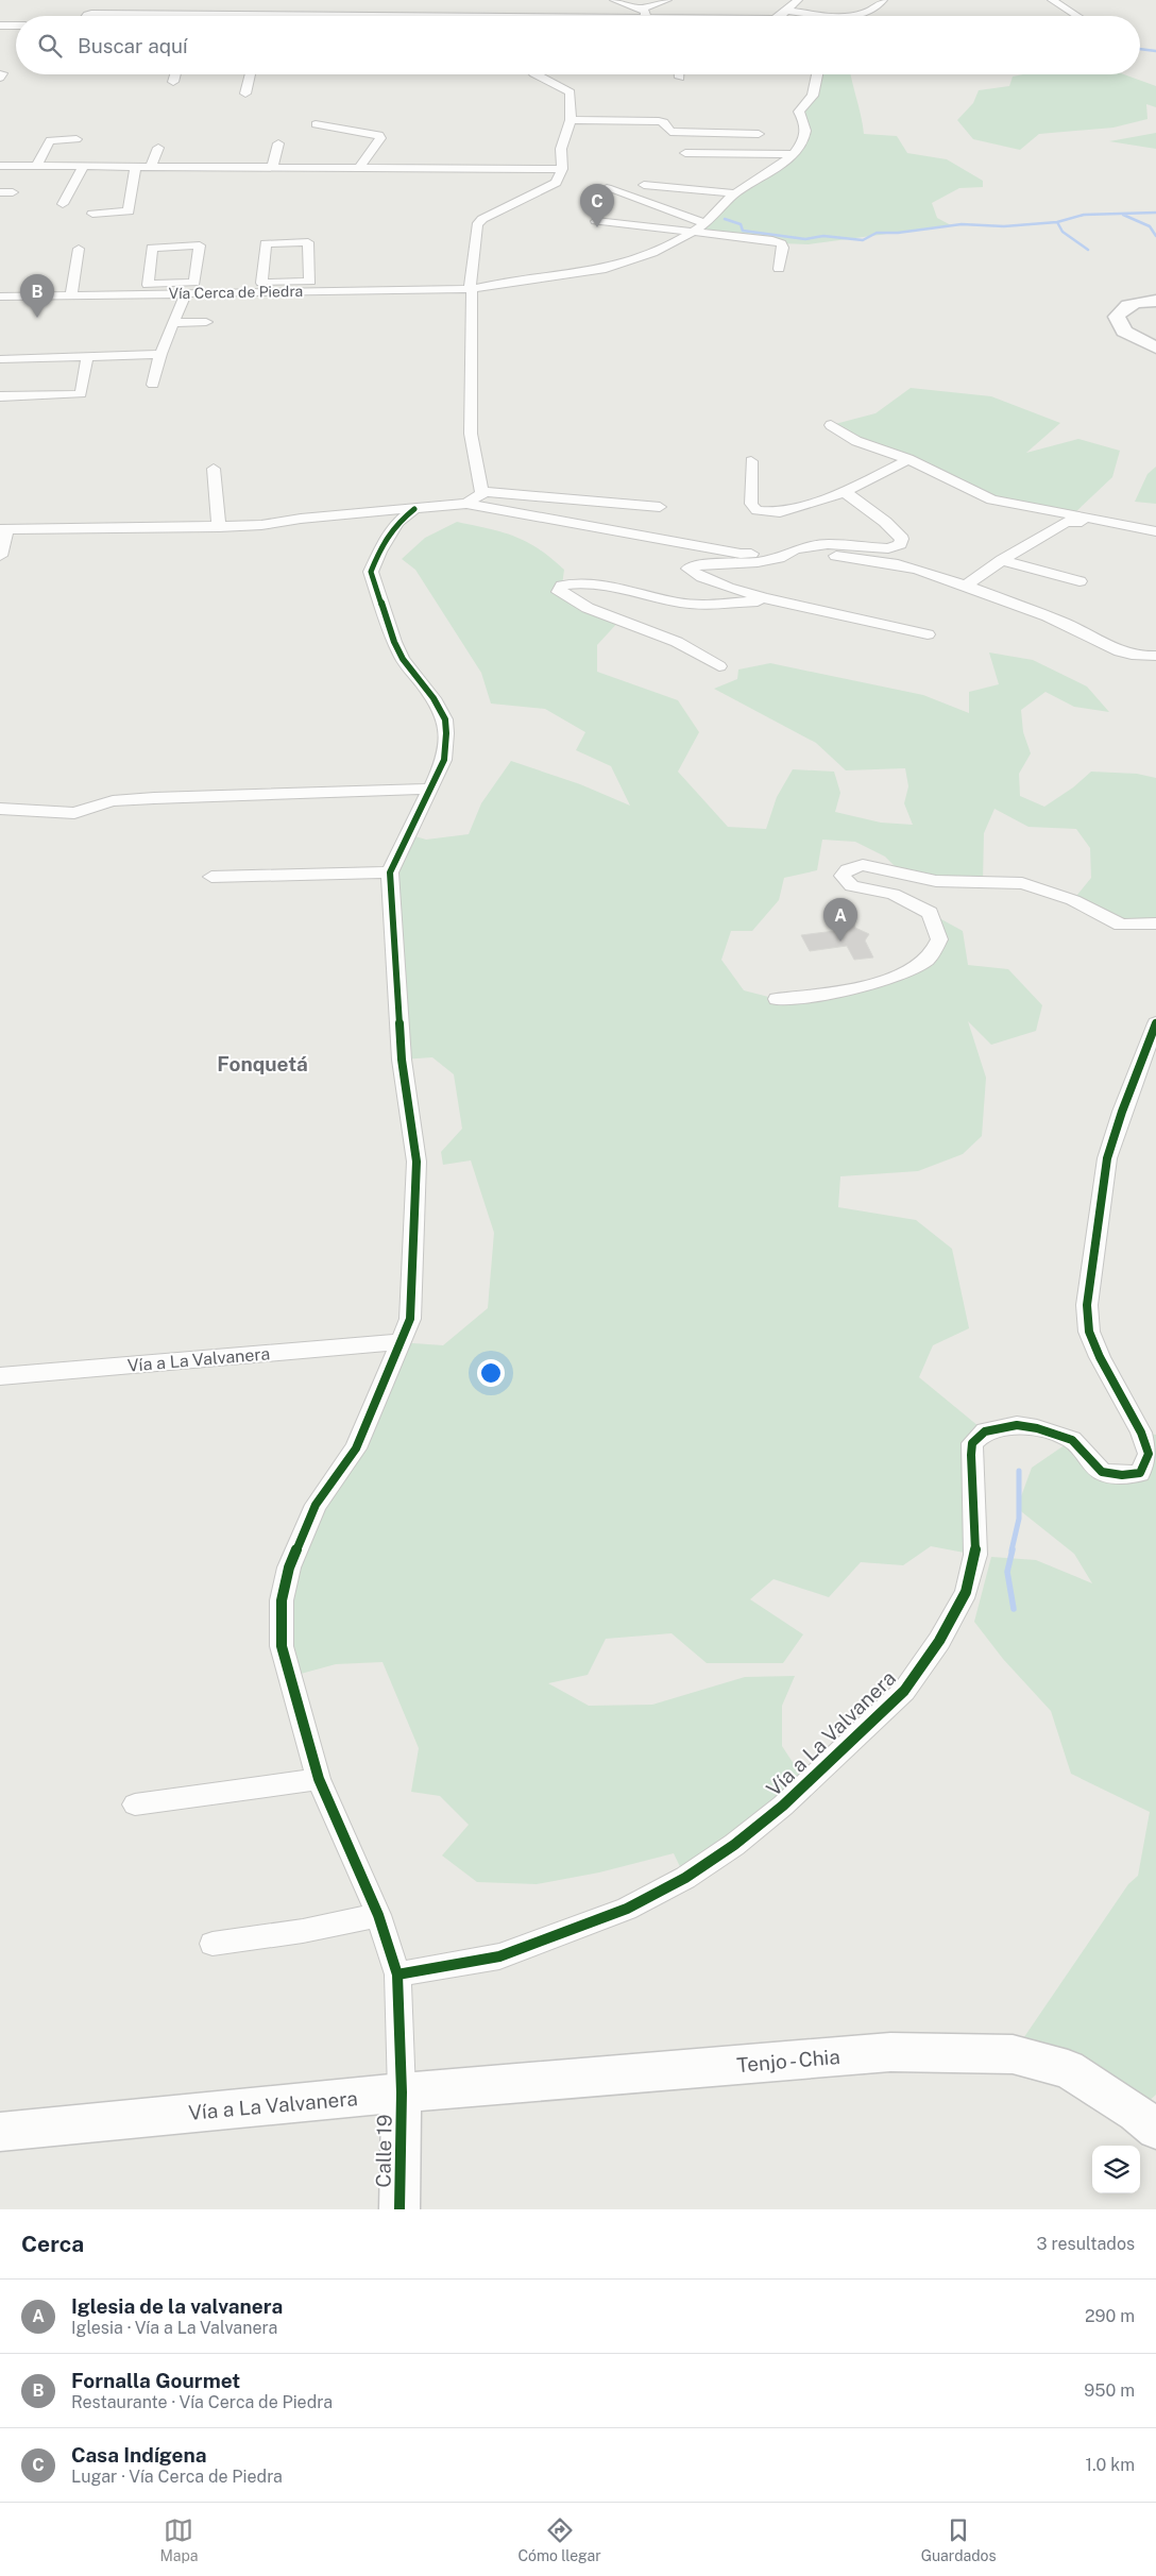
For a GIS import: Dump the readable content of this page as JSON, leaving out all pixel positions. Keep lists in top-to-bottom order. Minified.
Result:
{"streets":{"street":["Vía Cerca de Piedra","Vía a La Valvanera","Tenjo - Chia","Calle 19"]},"crossings":[["Vía a La Valvanera","Tenjo - Chia"],["Vía a La Valvanera","Calle 19"],["Tenjo - Chia","Calle 19"]],"districts":["Fonquetá"],"page":{"search":"Buscar aquí","pins":["C","B","A"],"heading":["Cerca","3 resultados"],"list":[{"mark":"A","name":"Iglesia de la valvanera","note":"Iglesia · Vía a La Valvanera","value":"290 m"},{"mark":"B","name":"Fornalla Gourmet","note":"Restaurante · Vía Cerca de Piedra","value":"950 m"},{"mark":"C","name":"Casa Indígena","note":"Lugar · Vía Cerca de Piedra","value":"1.0 km"}],"nav":["Mapa","Cómo llegar","Guardados"]}}
